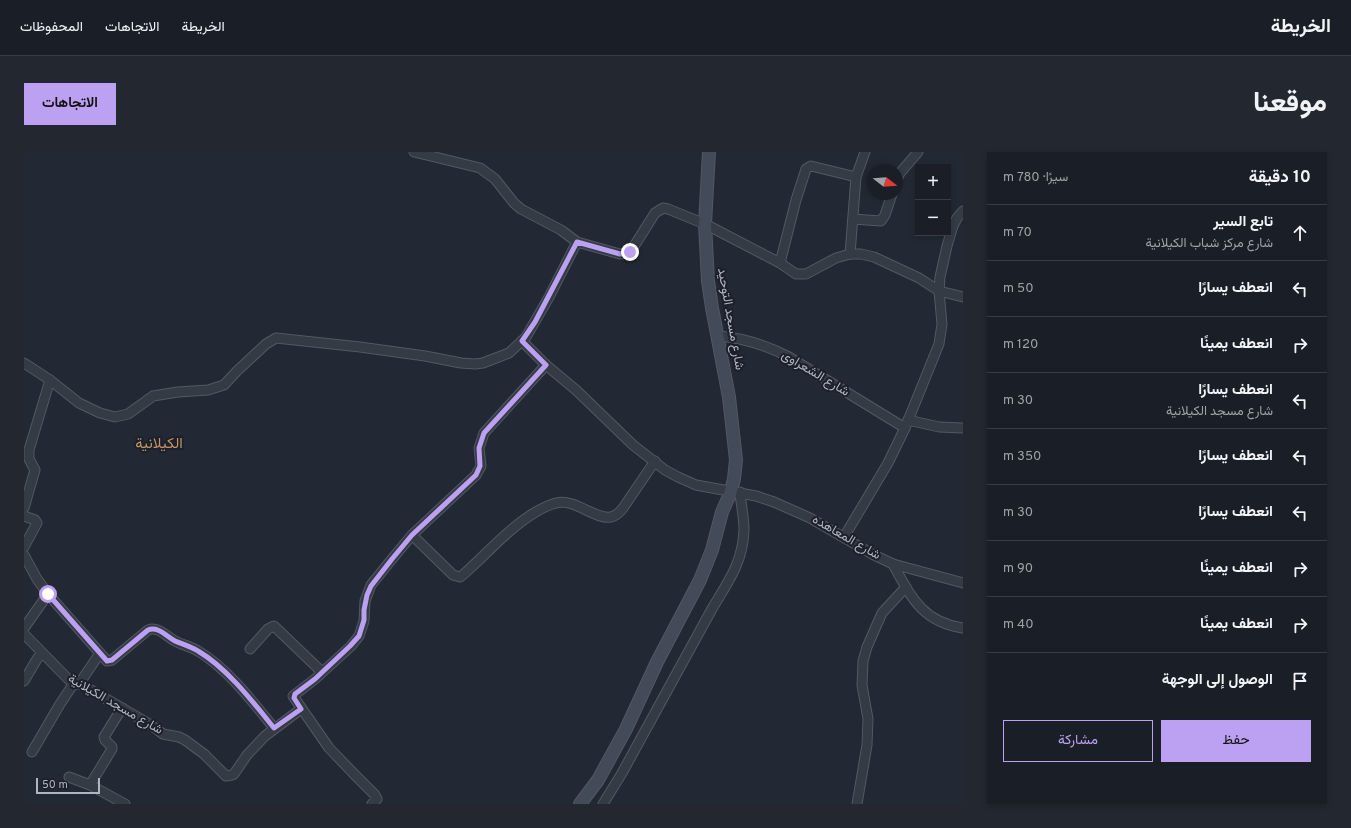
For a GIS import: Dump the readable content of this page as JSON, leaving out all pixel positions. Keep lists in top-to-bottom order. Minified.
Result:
{"streets":{"main road":["شارع مسجد التوحيد"],"street":["شارع الشعراوى","شارع المعاهده","شارع مسجد الكيلانية"]},"crossings":[["شارع مسجد التوحيد","شارع الشعراوى"],["شارع مسجد التوحيد","شارع المعاهده"]],"districts":["الكيلانية"],"scale_bar":"50 m","north":"right","page":{"header":"الخريطة","nav":["الخريطة","الاتجاهات","المحفوظات"],"title":"موقعنا","buttons":["الاتجاهات",["حفظ","مشاركة"]],"heading":["10 دقيقة","سيرًا · 780 m"],"map_buttons":["+","−"],"list":[["تابع السير","شارع مركز شباب الكيلانية","70 m"],["انعطف يسارًا","50 m"],["انعطف يمينًا","120 m"],["انعطف يسارًا","شارع مسجد الكيلانية","30 m"],["انعطف يسارًا","350 m"],["انعطف يسارًا","30 m"],["انعطف يمينًا","90 m"],["انعطف يمينًا","40 m"],"الوصول إلى الوجهة"],"scale":"50 m"}}
